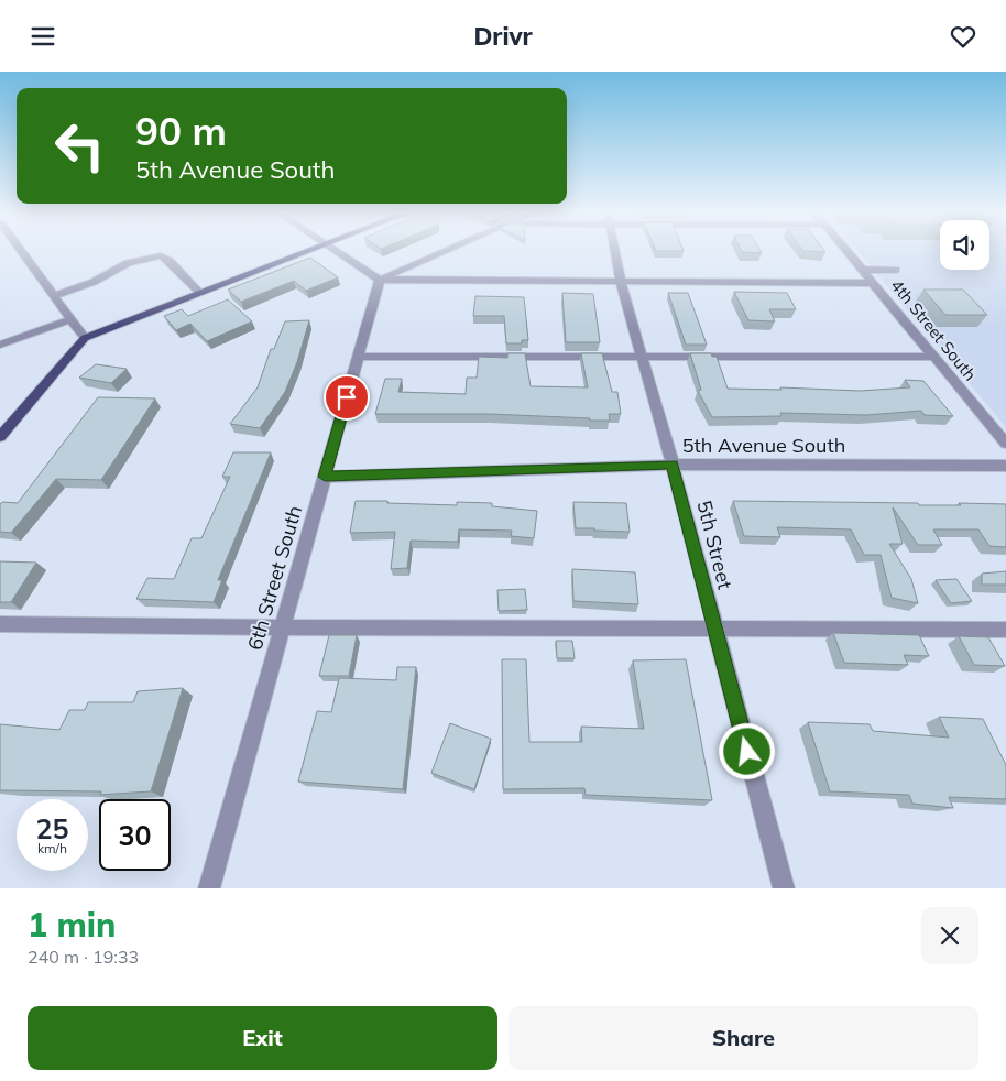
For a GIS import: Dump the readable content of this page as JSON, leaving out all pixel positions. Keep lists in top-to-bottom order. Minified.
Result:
{"streets":{"street":["4th Street South","5th Avenue South","5th Street","6th Street South"]},"crossings":[["5th Avenue South","5th Street"],["5th Avenue South","6th Street South"]],"page":{"header":"Drivr","turn":["90 m","5th Avenue South"],"speed":"25 km/h","limit":"30","heading":["1 min","240 m · 19:33"],"buttons":["Exit","Share"]}}
